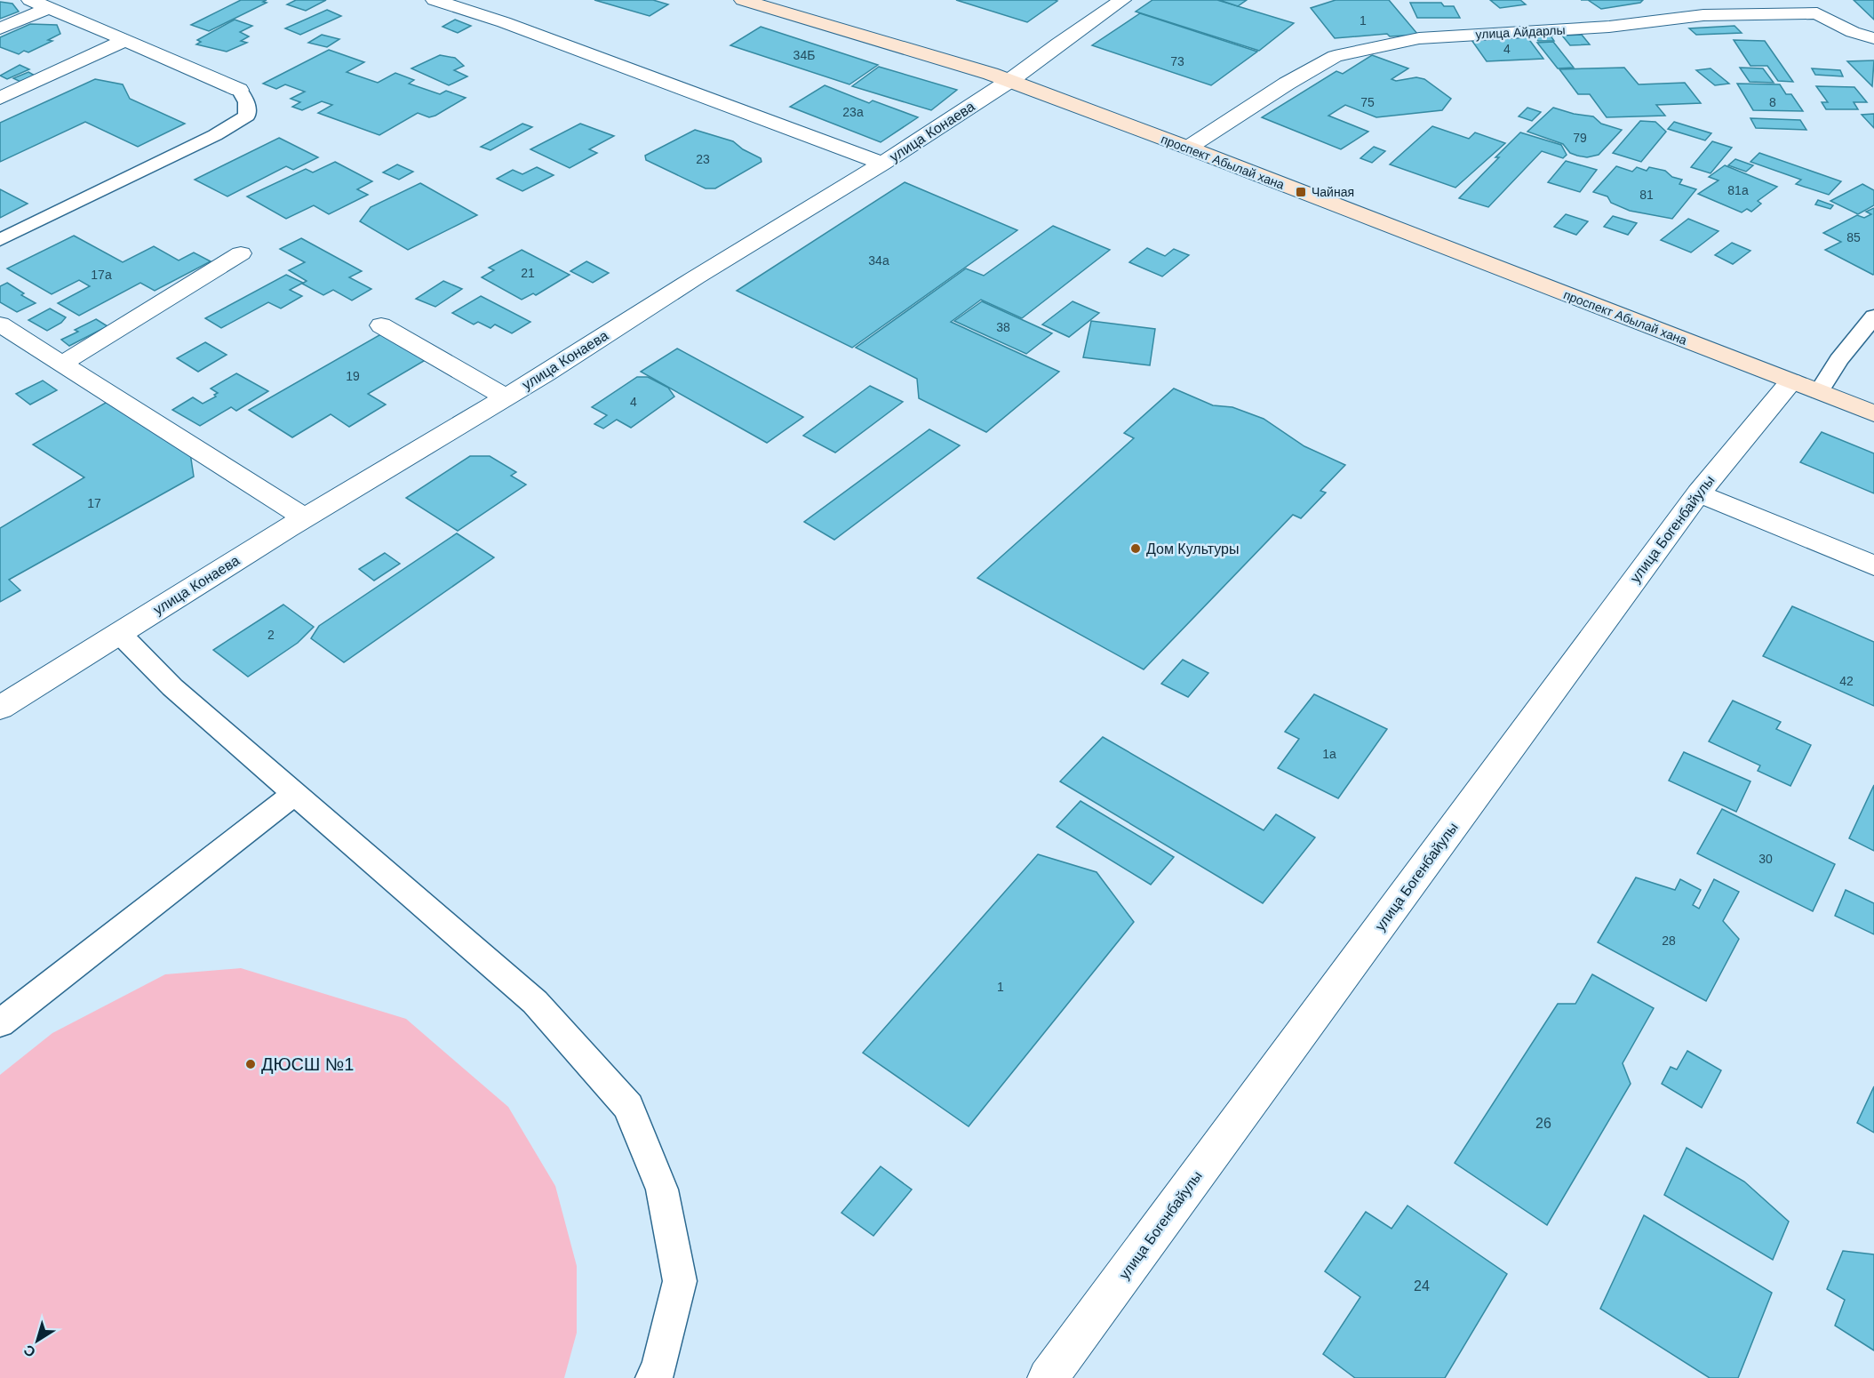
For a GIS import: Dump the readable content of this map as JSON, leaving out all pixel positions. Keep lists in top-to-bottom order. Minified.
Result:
{"streets":{"main road":["проспект Абылай хана"],"street":["улица Айдарлы","улица Конаева","улица Богенбайулы"]},"crossings":[["улица Айдарлы","проспект Абылай хана"],["улица Конаева","проспект Абылай хана"],["проспект Абылай хана","улица Богенбайулы"]],"places":{"transit":["Чайная"],"other":["Дом Культуры","ДЮСШ №1"]},"house_numbers":["1","4","34Б","73","75","8","23а","79","23","81а","81","85","34а","21","17а","38","19","4","17","2","42","1а","30","28","1","26","24"],"north":"bottom left"}
